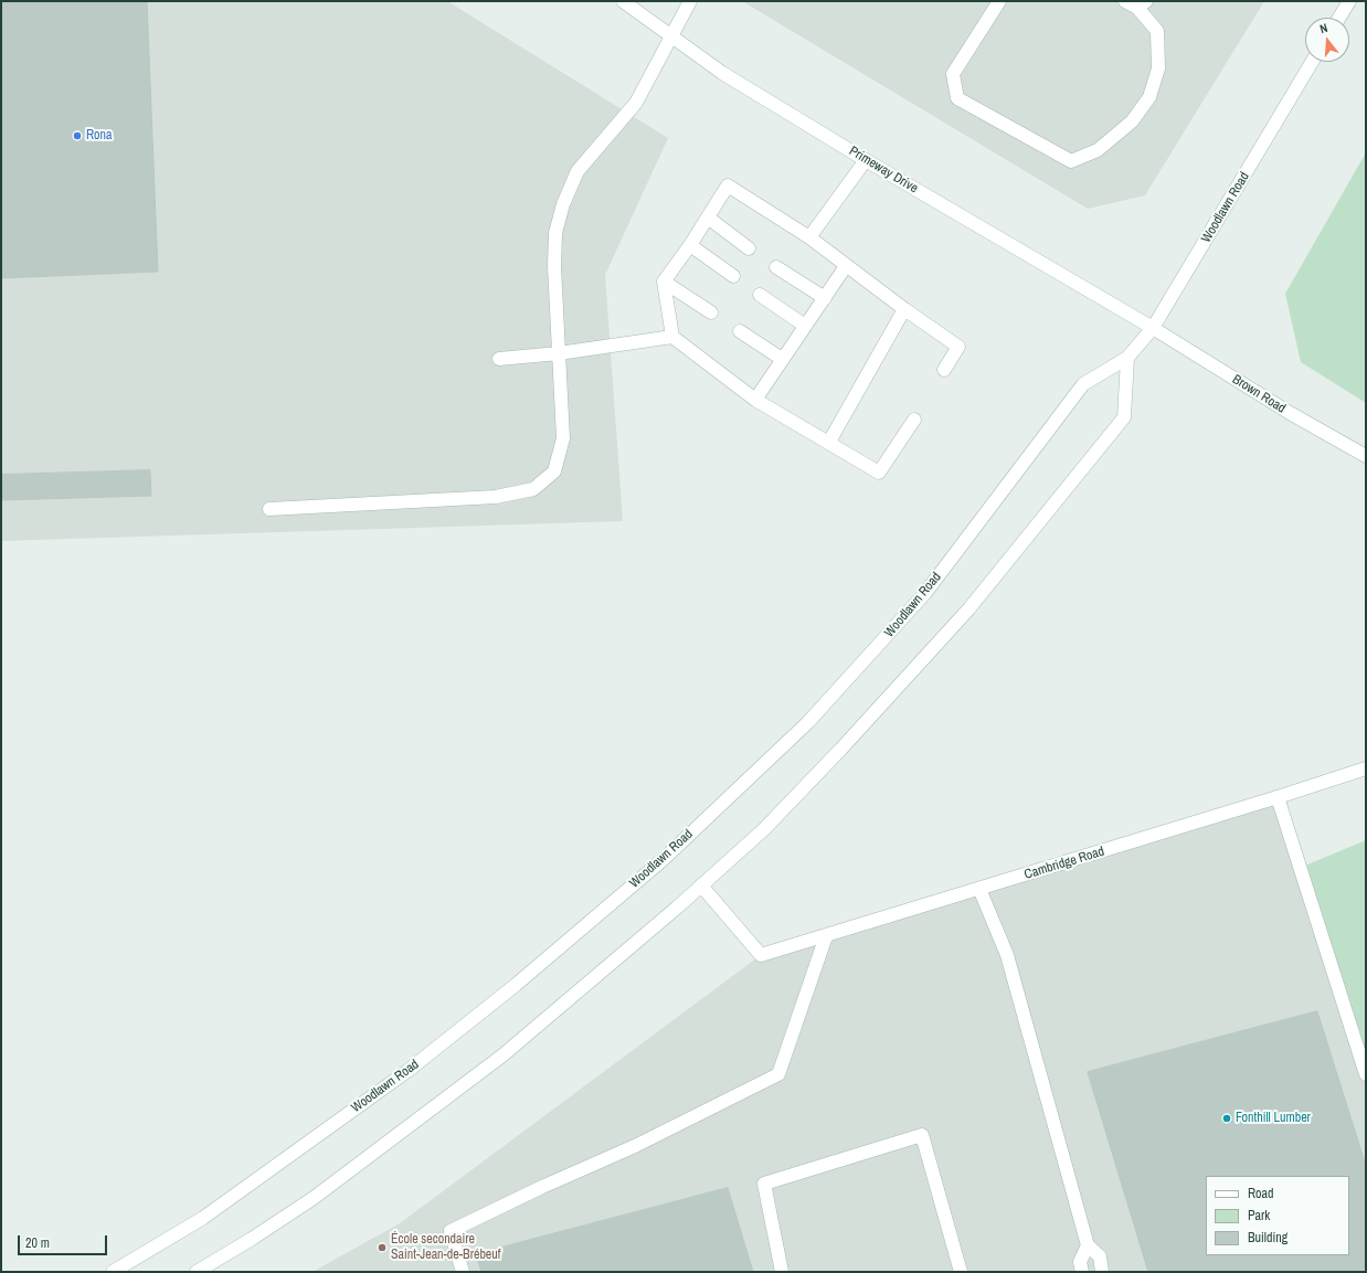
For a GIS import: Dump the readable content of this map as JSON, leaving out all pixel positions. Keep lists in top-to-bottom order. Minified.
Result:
{"streets":{"main road":["Primeway Drive","Woodlawn Road","Brown Road","Cambridge Road"]},"crossings":[["Primeway Drive","Woodlawn Road"],["Primeway Drive","Brown Road"],["Woodlawn Road","Brown Road"]],"places":["Rona","Fonthill Lumber","École secondaire Saint-Jean-de-Brébeuf"],"legend":["Road","Park","Building"],"scale_bar":"20 m","north":"top"}
